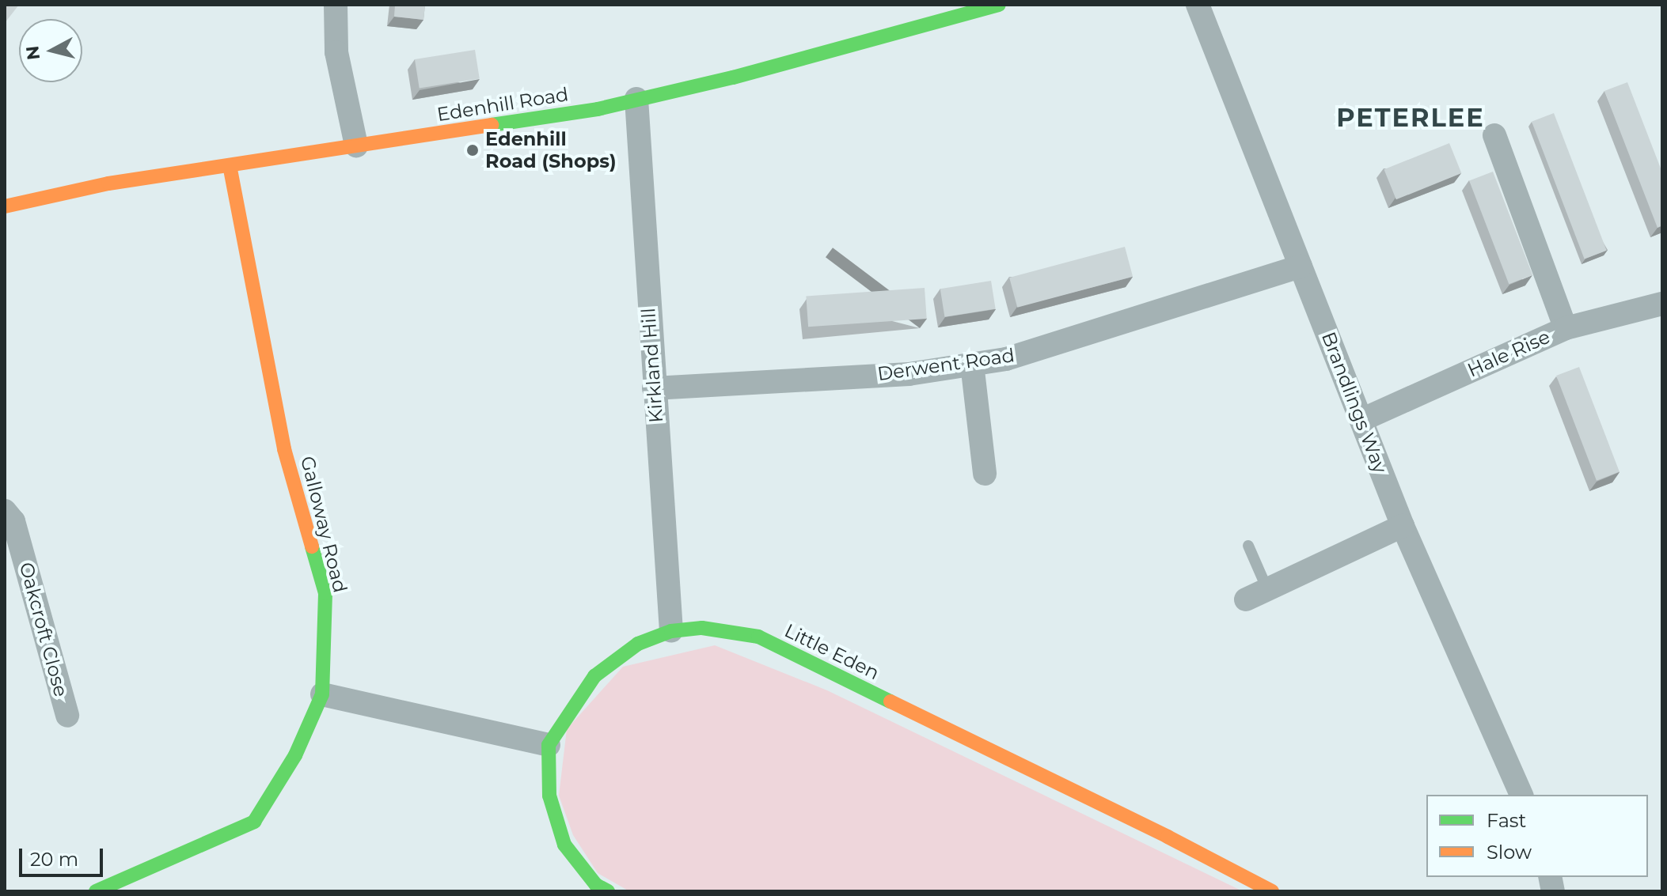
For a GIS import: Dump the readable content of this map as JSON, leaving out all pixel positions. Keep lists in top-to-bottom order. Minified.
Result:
{"streets":{"street":["Edenhill Road","Hale Rise","Derwent Road","Kirkland Hill","Brandlings Way","Galloway Road","Oakcroft Close","Little Eden"]},"crossings":[["Edenhill Road","Kirkland Hill"],["Edenhill Road","Galloway Road"],["Hale Rise","Brandlings Way"],["Derwent Road","Kirkland Hill"],["Derwent Road","Brandlings Way"],["Kirkland Hill","Little Eden"]],"districts":["PETERLEE"],"places":["Edenhill Road (Shops)"],"legend":["Fast","Slow"],"scale_bar":"20 m","north":"left"}
